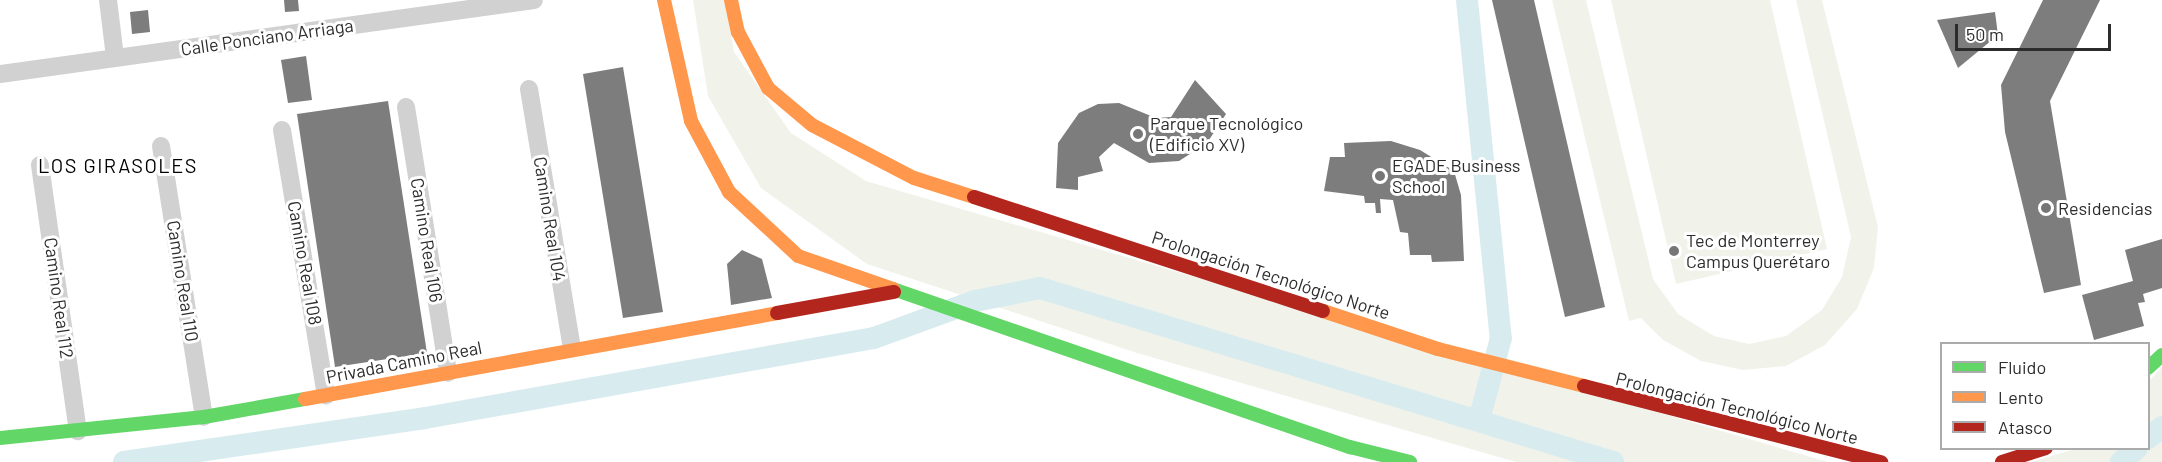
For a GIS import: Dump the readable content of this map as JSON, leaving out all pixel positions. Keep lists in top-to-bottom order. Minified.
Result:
{"streets":{"main road":["Prolongación Tecnológico Norte","Privada Camino Real"],"street":["Calle Ponciano Arriaga","Camino Real 104","Camino Real 106","Camino Real 108","Camino Real 110","Camino Real 112"]},"crossings":[["Camino Real 104","Privada Camino Real"],["Camino Real 106","Privada Camino Real"],["Camino Real 108","Privada Camino Real"],["Camino Real 110","Privada Camino Real"],["Camino Real 112","Privada Camino Real"]],"districts":["LOS GIRASOLES"],"places":["Parque Tecnológico (Edificio XV)","EGADE Business School","Residencias","Tec de Monterrey Campus Querétaro"],"legend":["Fluido","Lento","Atasco"],"scale_bar":"50 m"}
